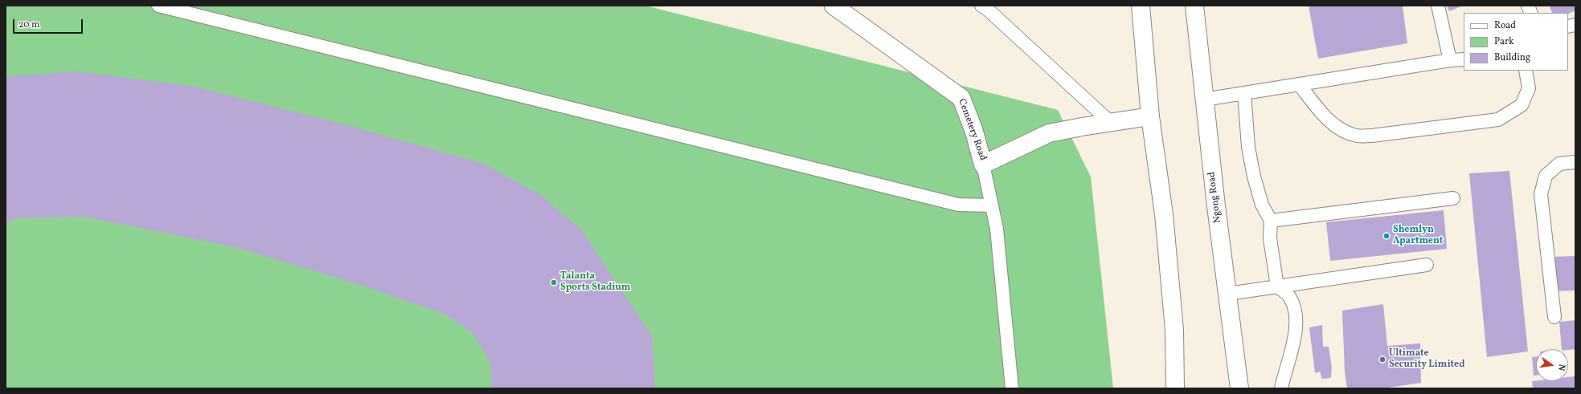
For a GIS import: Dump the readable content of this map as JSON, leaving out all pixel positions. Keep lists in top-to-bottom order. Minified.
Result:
{"streets":{"main road":["Cemetery Road","Ngong Road"]},"places":["Shemlyn Apartment","Talanta Sports Stadium","Ultimate Security Limited"],"legend":["Road","Park","Building"],"scale_bar":"20 m","north":"right"}
